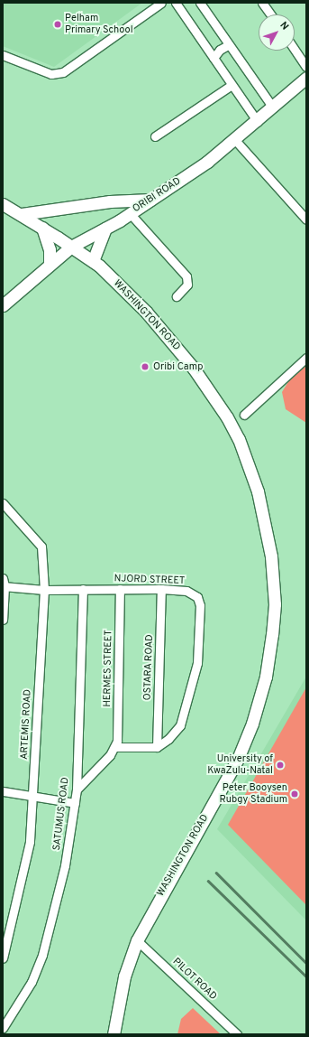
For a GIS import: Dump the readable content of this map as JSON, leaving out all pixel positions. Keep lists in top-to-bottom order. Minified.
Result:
{"streets":{"main road":["ORIBI ROAD","WASHINGTON ROAD"],"street":["NJORD STREET","OSTARA ROAD","HERMES STREET","ARTEMIS ROAD","SATUMUS ROAD","PILOT ROAD"]},"crossings":[["ORIBI ROAD","WASHINGTON ROAD"],["WASHINGTON ROAD","PILOT ROAD"],["NJORD STREET","OSTARA ROAD"],["NJORD STREET","HERMES STREET"],["NJORD STREET","ARTEMIS ROAD"],["NJORD STREET","SATUMUS ROAD"]],"places":["Pelham Primary School","Oribi Camp","University of KwaZulu-Natal","Peter Booysen Rubgy Stadium"],"north":"top right"}
